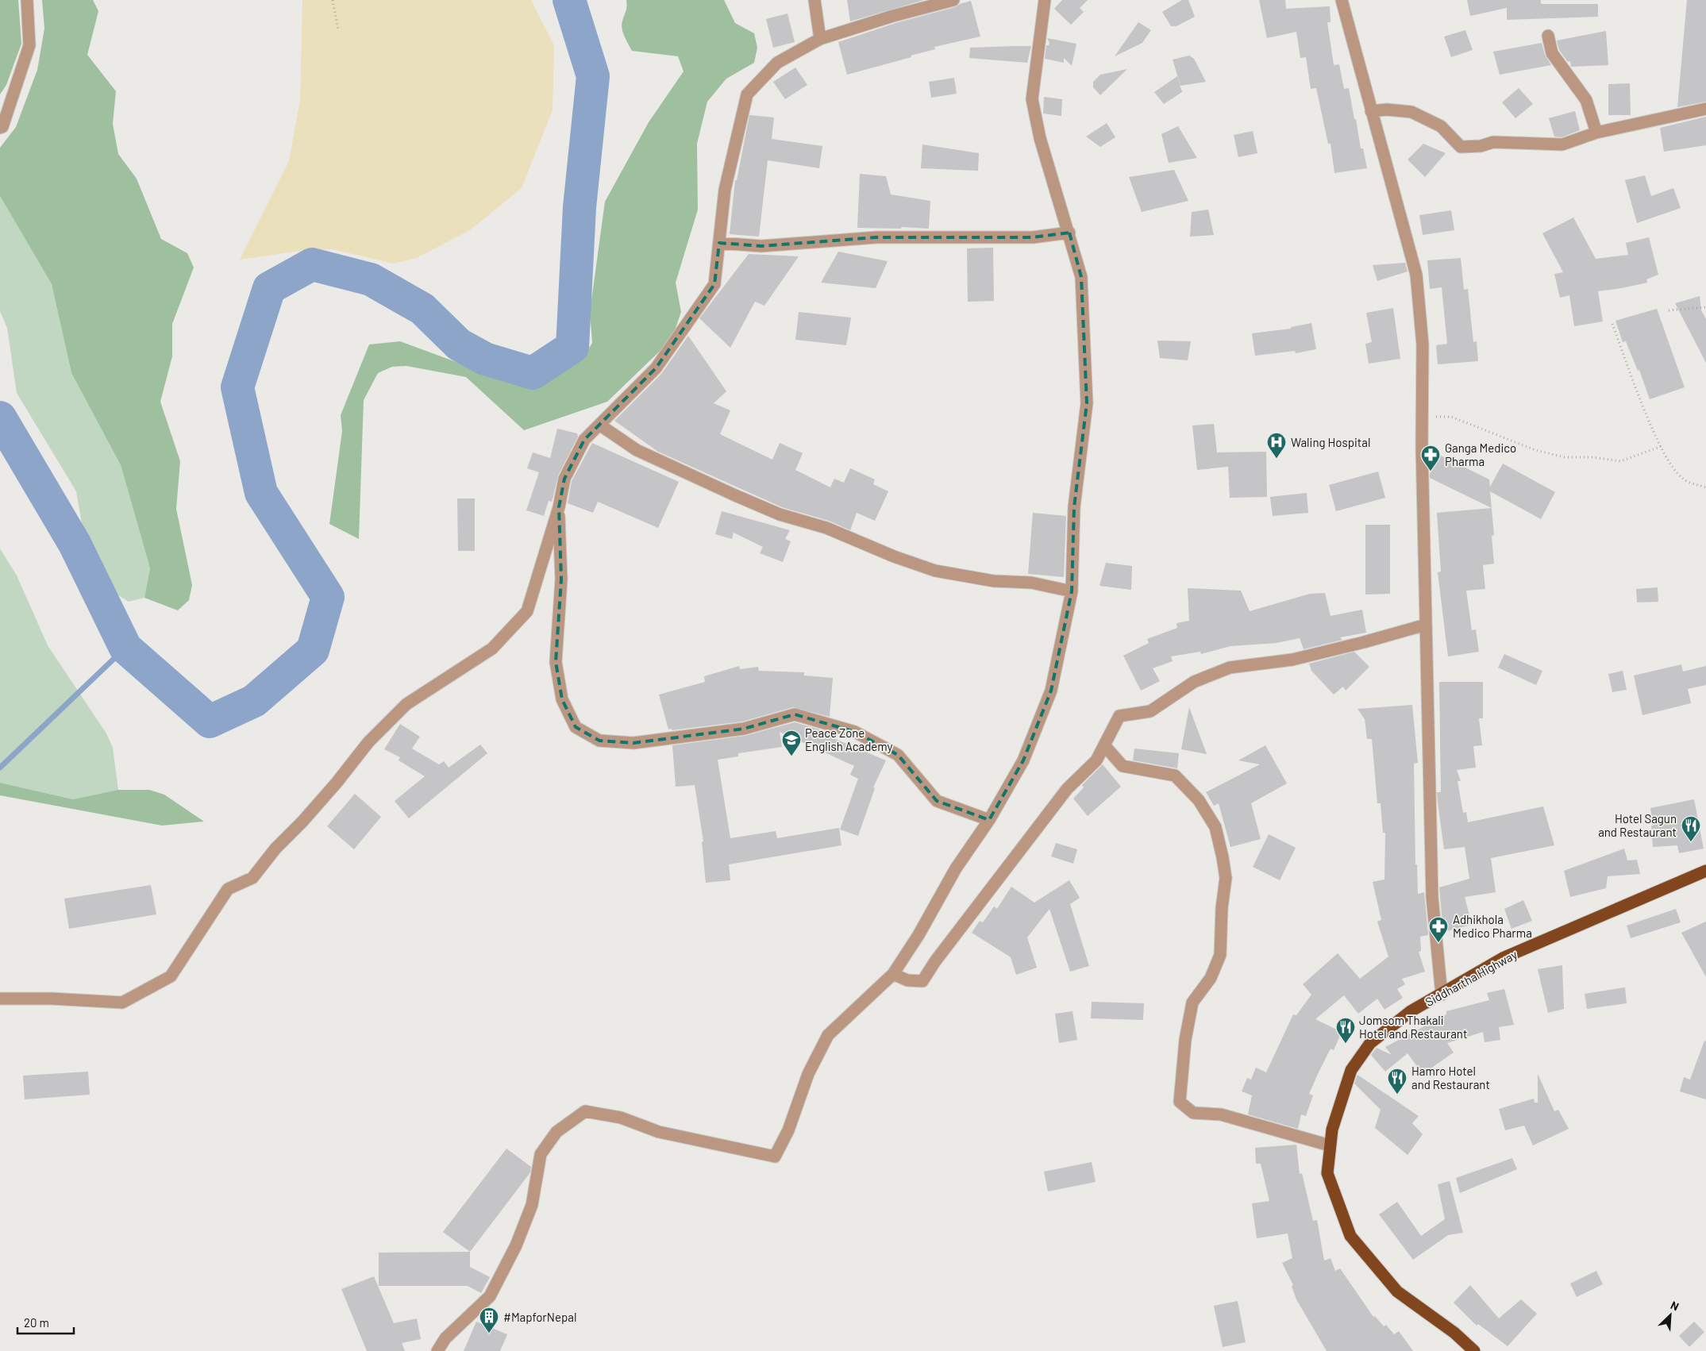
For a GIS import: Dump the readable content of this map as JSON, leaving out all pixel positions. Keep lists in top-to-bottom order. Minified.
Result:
{"streets":{"highway":["Siddhartha Highway"]},"places":{"hospital":["Waling Hospital"],"pharmacy":["Ganga Medico Pharma","Adhikhola Medico Pharma"],"school or university":["Peace Zone English Academy"],"restaurant":["Hotel Sagun and Restaurant","Jomsom Thakali Hotel and Restaurant","Hamro Hotel and Restaurant"],"building":["#MapforNepal"]},"scale_bar":"20 m","north":"top right"}
